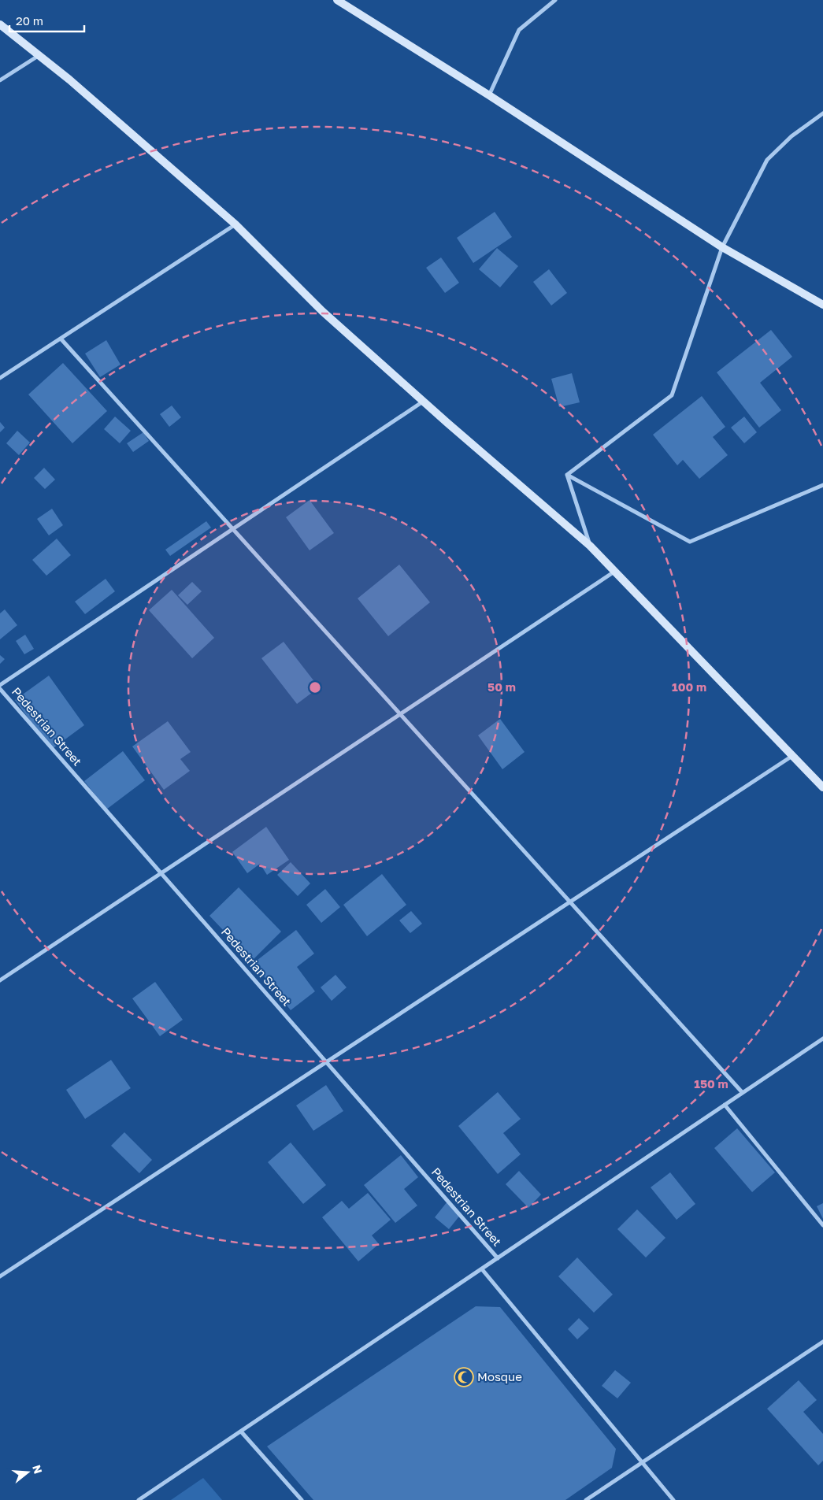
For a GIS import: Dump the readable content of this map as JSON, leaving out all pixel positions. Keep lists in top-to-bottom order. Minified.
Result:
{"streets":{"street":["Pedestrian Street"]},"places":{"mosque":["Mosque"]},"scale_bar":"20 m","north":"right","rings":["50 m","100 m","150 m"]}
